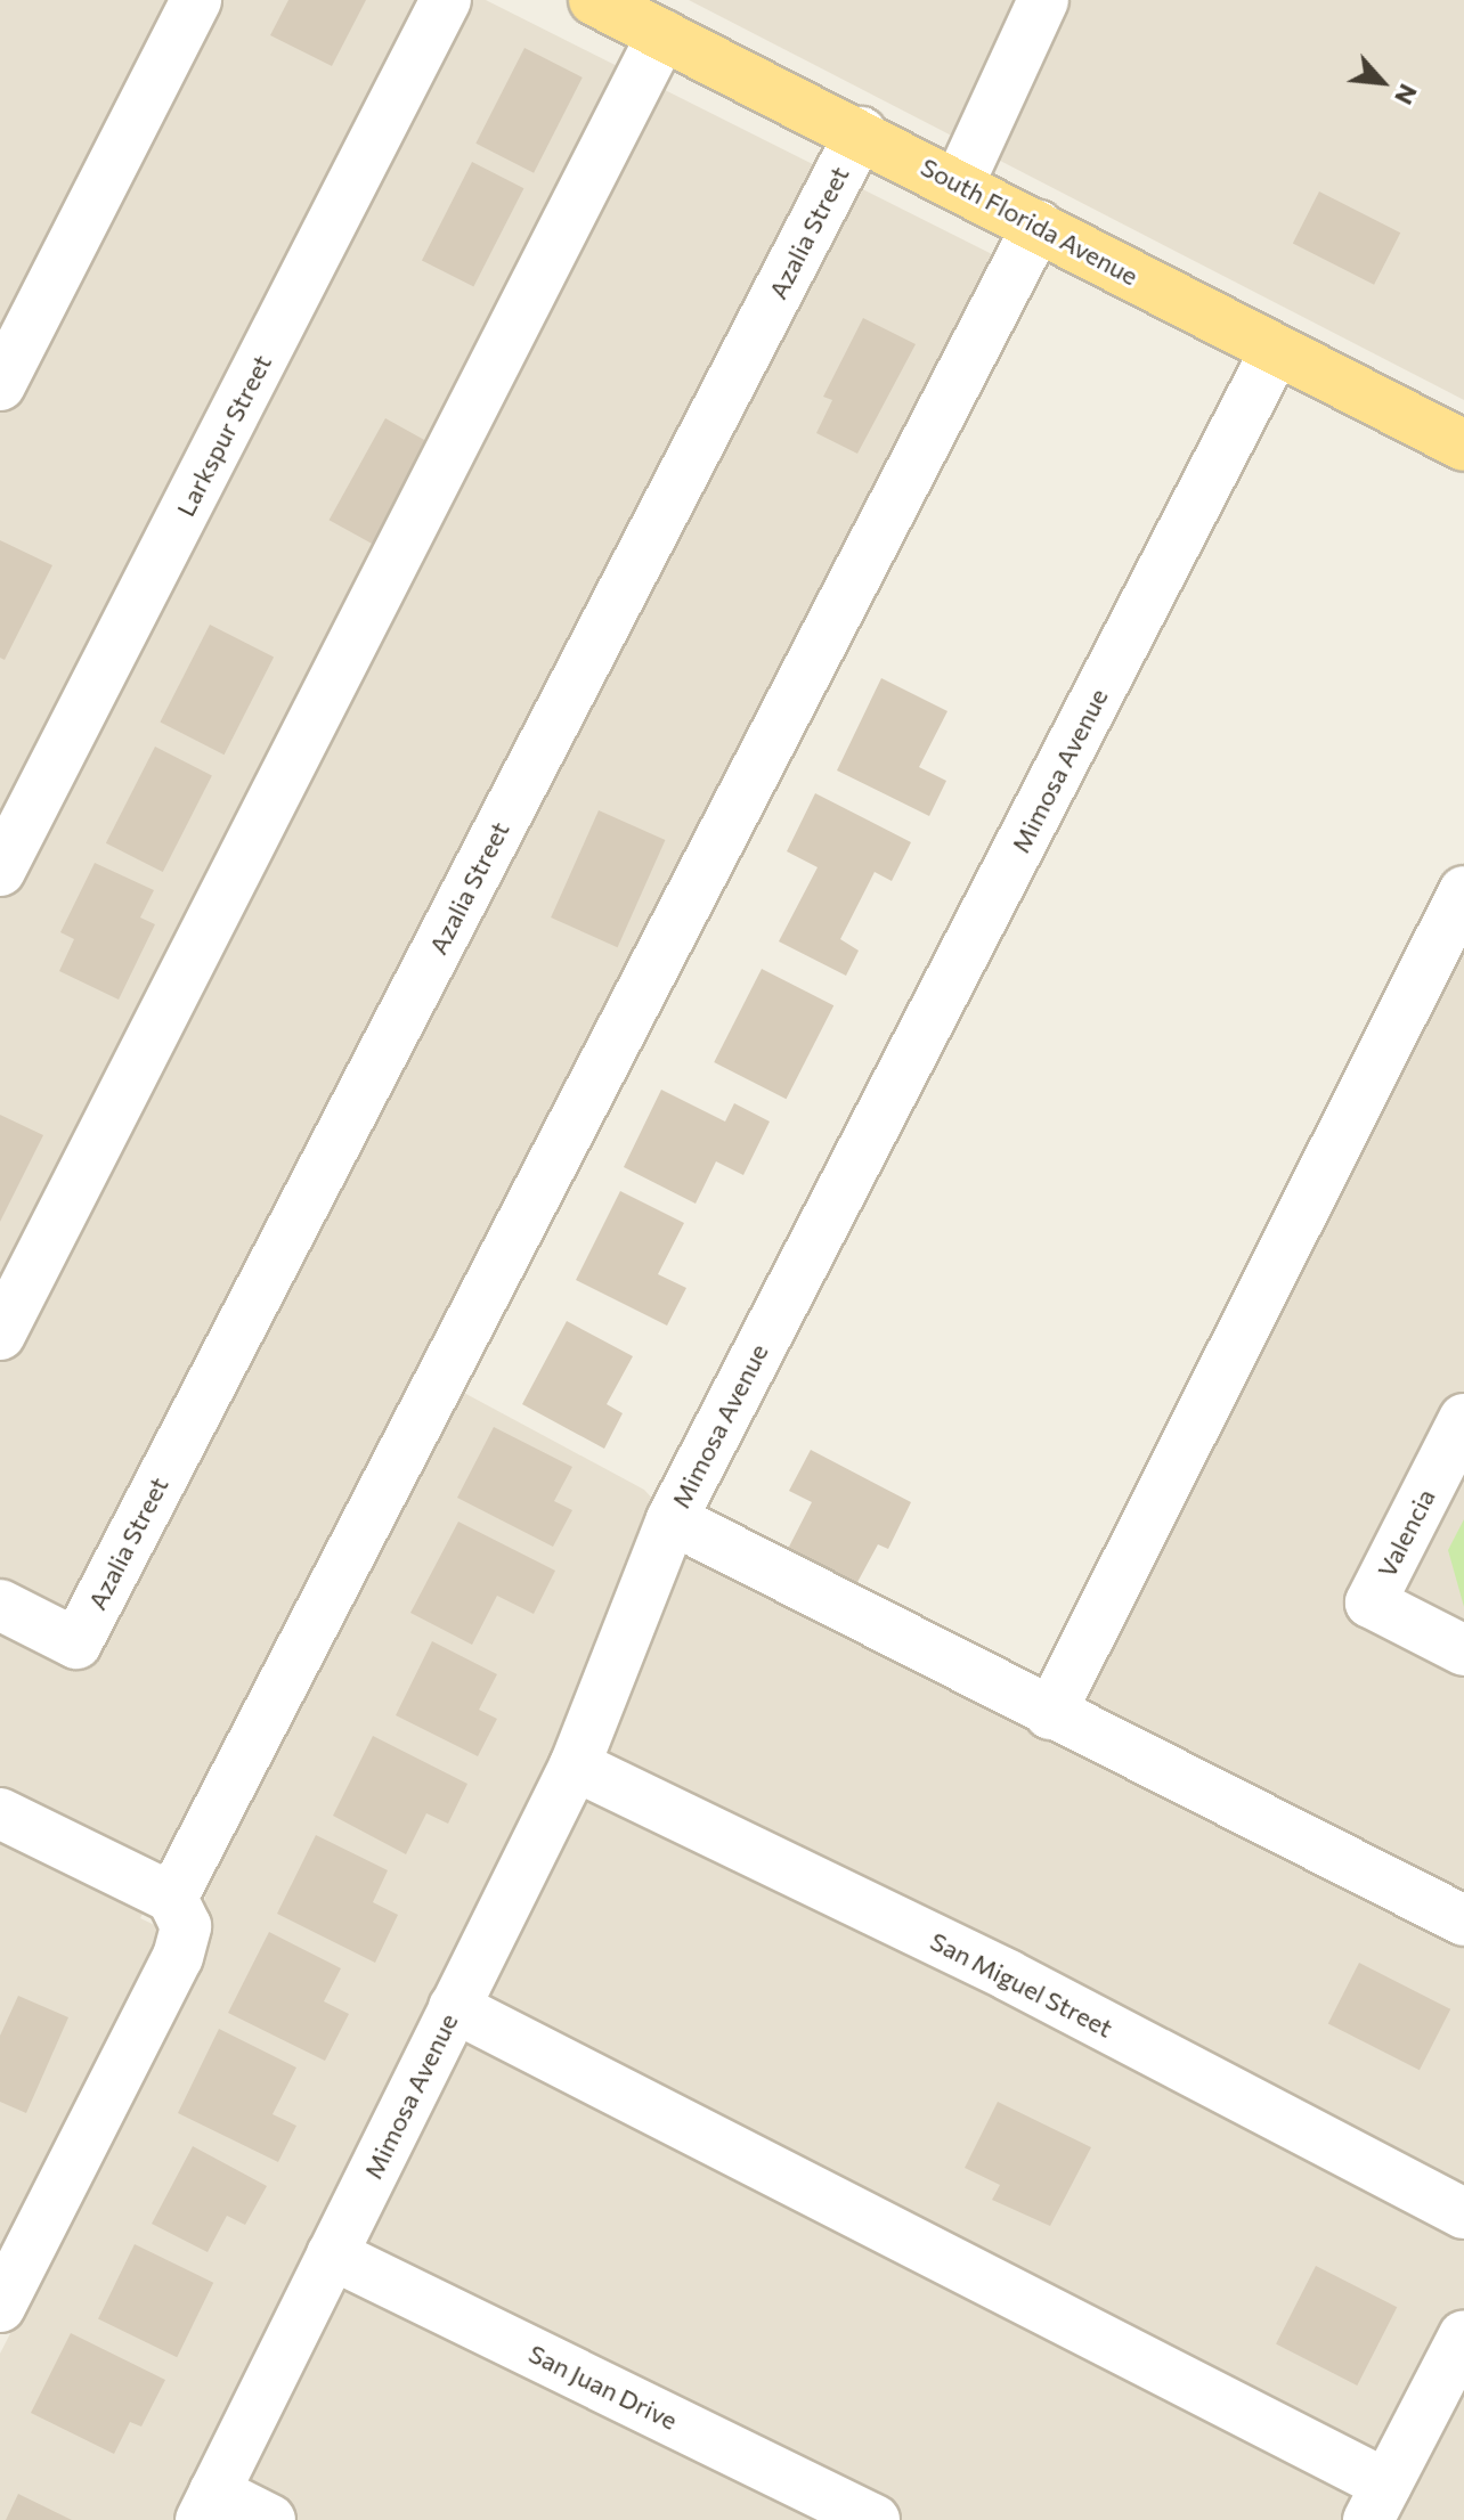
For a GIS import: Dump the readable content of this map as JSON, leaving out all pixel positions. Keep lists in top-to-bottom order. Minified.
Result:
{"streets":{"main road":["South Florida Avenue"],"street":["Azalia Street","Larkspur Street","Mimosa Avenue","Valencia","San Miguel Street","San Juan Drive"]},"crossings":[["South Florida Avenue","Azalia Street"],["South Florida Avenue","Mimosa Avenue"],["Mimosa Avenue","San Miguel Street"],["Mimosa Avenue","San Juan Drive"]],"north":"bottom right"}
